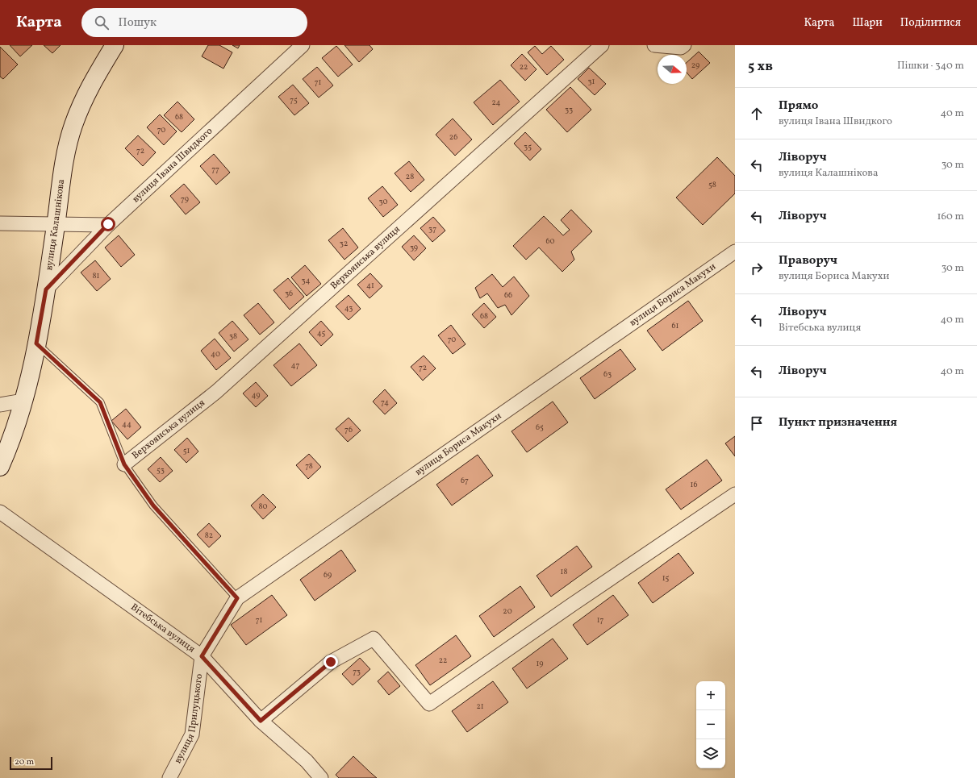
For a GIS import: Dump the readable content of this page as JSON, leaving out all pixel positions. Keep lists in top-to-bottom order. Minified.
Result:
{"streets":{"street":["вулиця Івана Швидкого","вулиця Калашнікова","Верхоянська вулиця","вулиця Бориса Макухи","Вітебська вулиця","вулиця Прилуцького"]},"crossings":[["вулиця Івана Швидкого","вулиця Калашнікова"],["вулиця Бориса Макухи","Вітебська вулиця"],["вулиця Бориса Макухи","вулиця Прилуцького"],["Вітебська вулиця","вулиця Прилуцького"]],"house_numbers":["29","22","31","71","75","24","33","68","70","26","35","72","77","28","58","79","30","37","60","32","39","81","34","41","36","66","43","68","61","45","38","70","40","47","72","63","49","74","44","65","76","51","78","53","67","16","80","82","18","69","15","20","71","17","22","19","73","21"],"scale_bar":"20 m","north":"right","page":{"header":"Карта","search":"Пошук","nav":["Карта","Шари","Поділитися"],"heading":["5 хв","Пішки · 340 m"],"list":[["Прямо","вулиця Івана Швидкого","40 m"],["Ліворуч","вулиця Калашнікова","30 m"],["Ліворуч","160 m"],["Праворуч","вулиця Бориса Макухи","30 m"],["Ліворуч","Вітебська вулиця","40 m"],["Ліворуч","40 m"],"Пункт призначення"],"map_buttons":["+","−"],"scale":"20 m"}}
